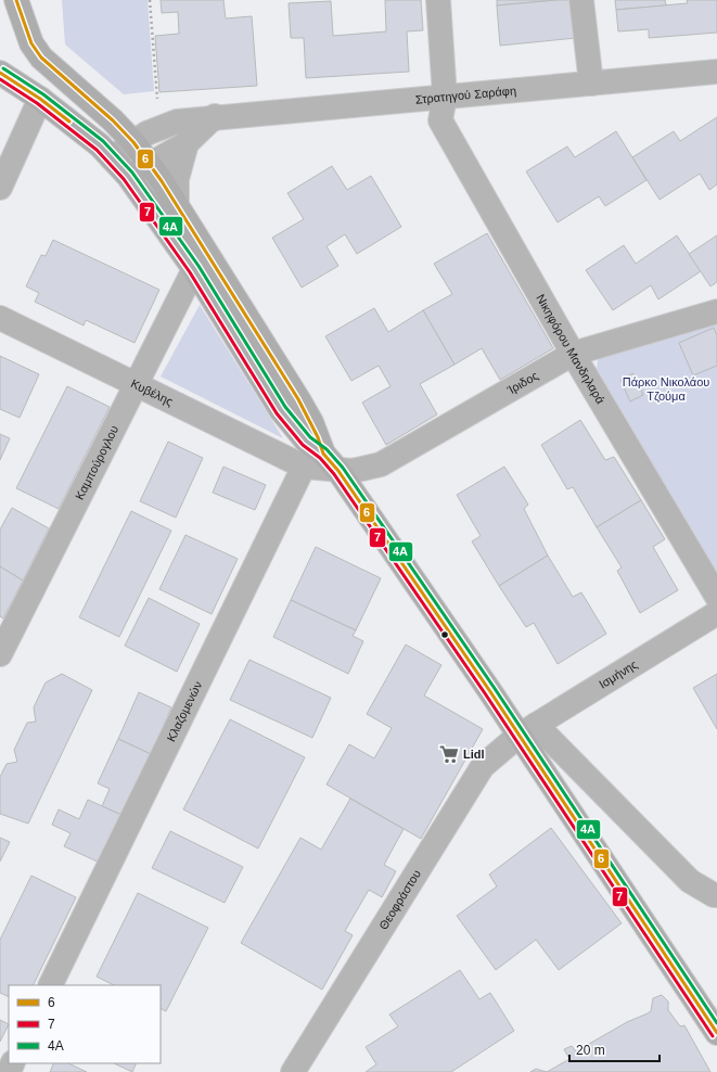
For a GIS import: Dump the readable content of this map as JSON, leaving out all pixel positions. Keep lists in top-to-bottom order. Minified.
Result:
{"streets":{"street":["Στρατηγού Σαράφη","Νικηφόρου Μανδηλαρά","Ίριδος","Κυβέλης","Καμπούρογλου","Ισμήνης","Κλαζομενών","Θεοφράστου"]},"crossings":[["Στρατηγού Σαράφη","Νικηφόρου Μανδηλαρά"],["Νικηφόρου Μανδηλαρά","Ίριδος"],["Ίριδος","Κυβέλης"],["Ίριδος","Κλαζομενών"],["Κυβέλης","Καμπούρογλου"],["Κυβέλης","Κλαζομενών"],["Ισμήνης","Θεοφράστου"]],"parks":["Πάρκο Νικολάου Τζούμα"],"places":{"supermarket":["Lidl"]},"lines":["transit line 6","transit line 4Α","transit line 7"],"legend":["6","7","4Α"],"scale_bar":"20 m"}
